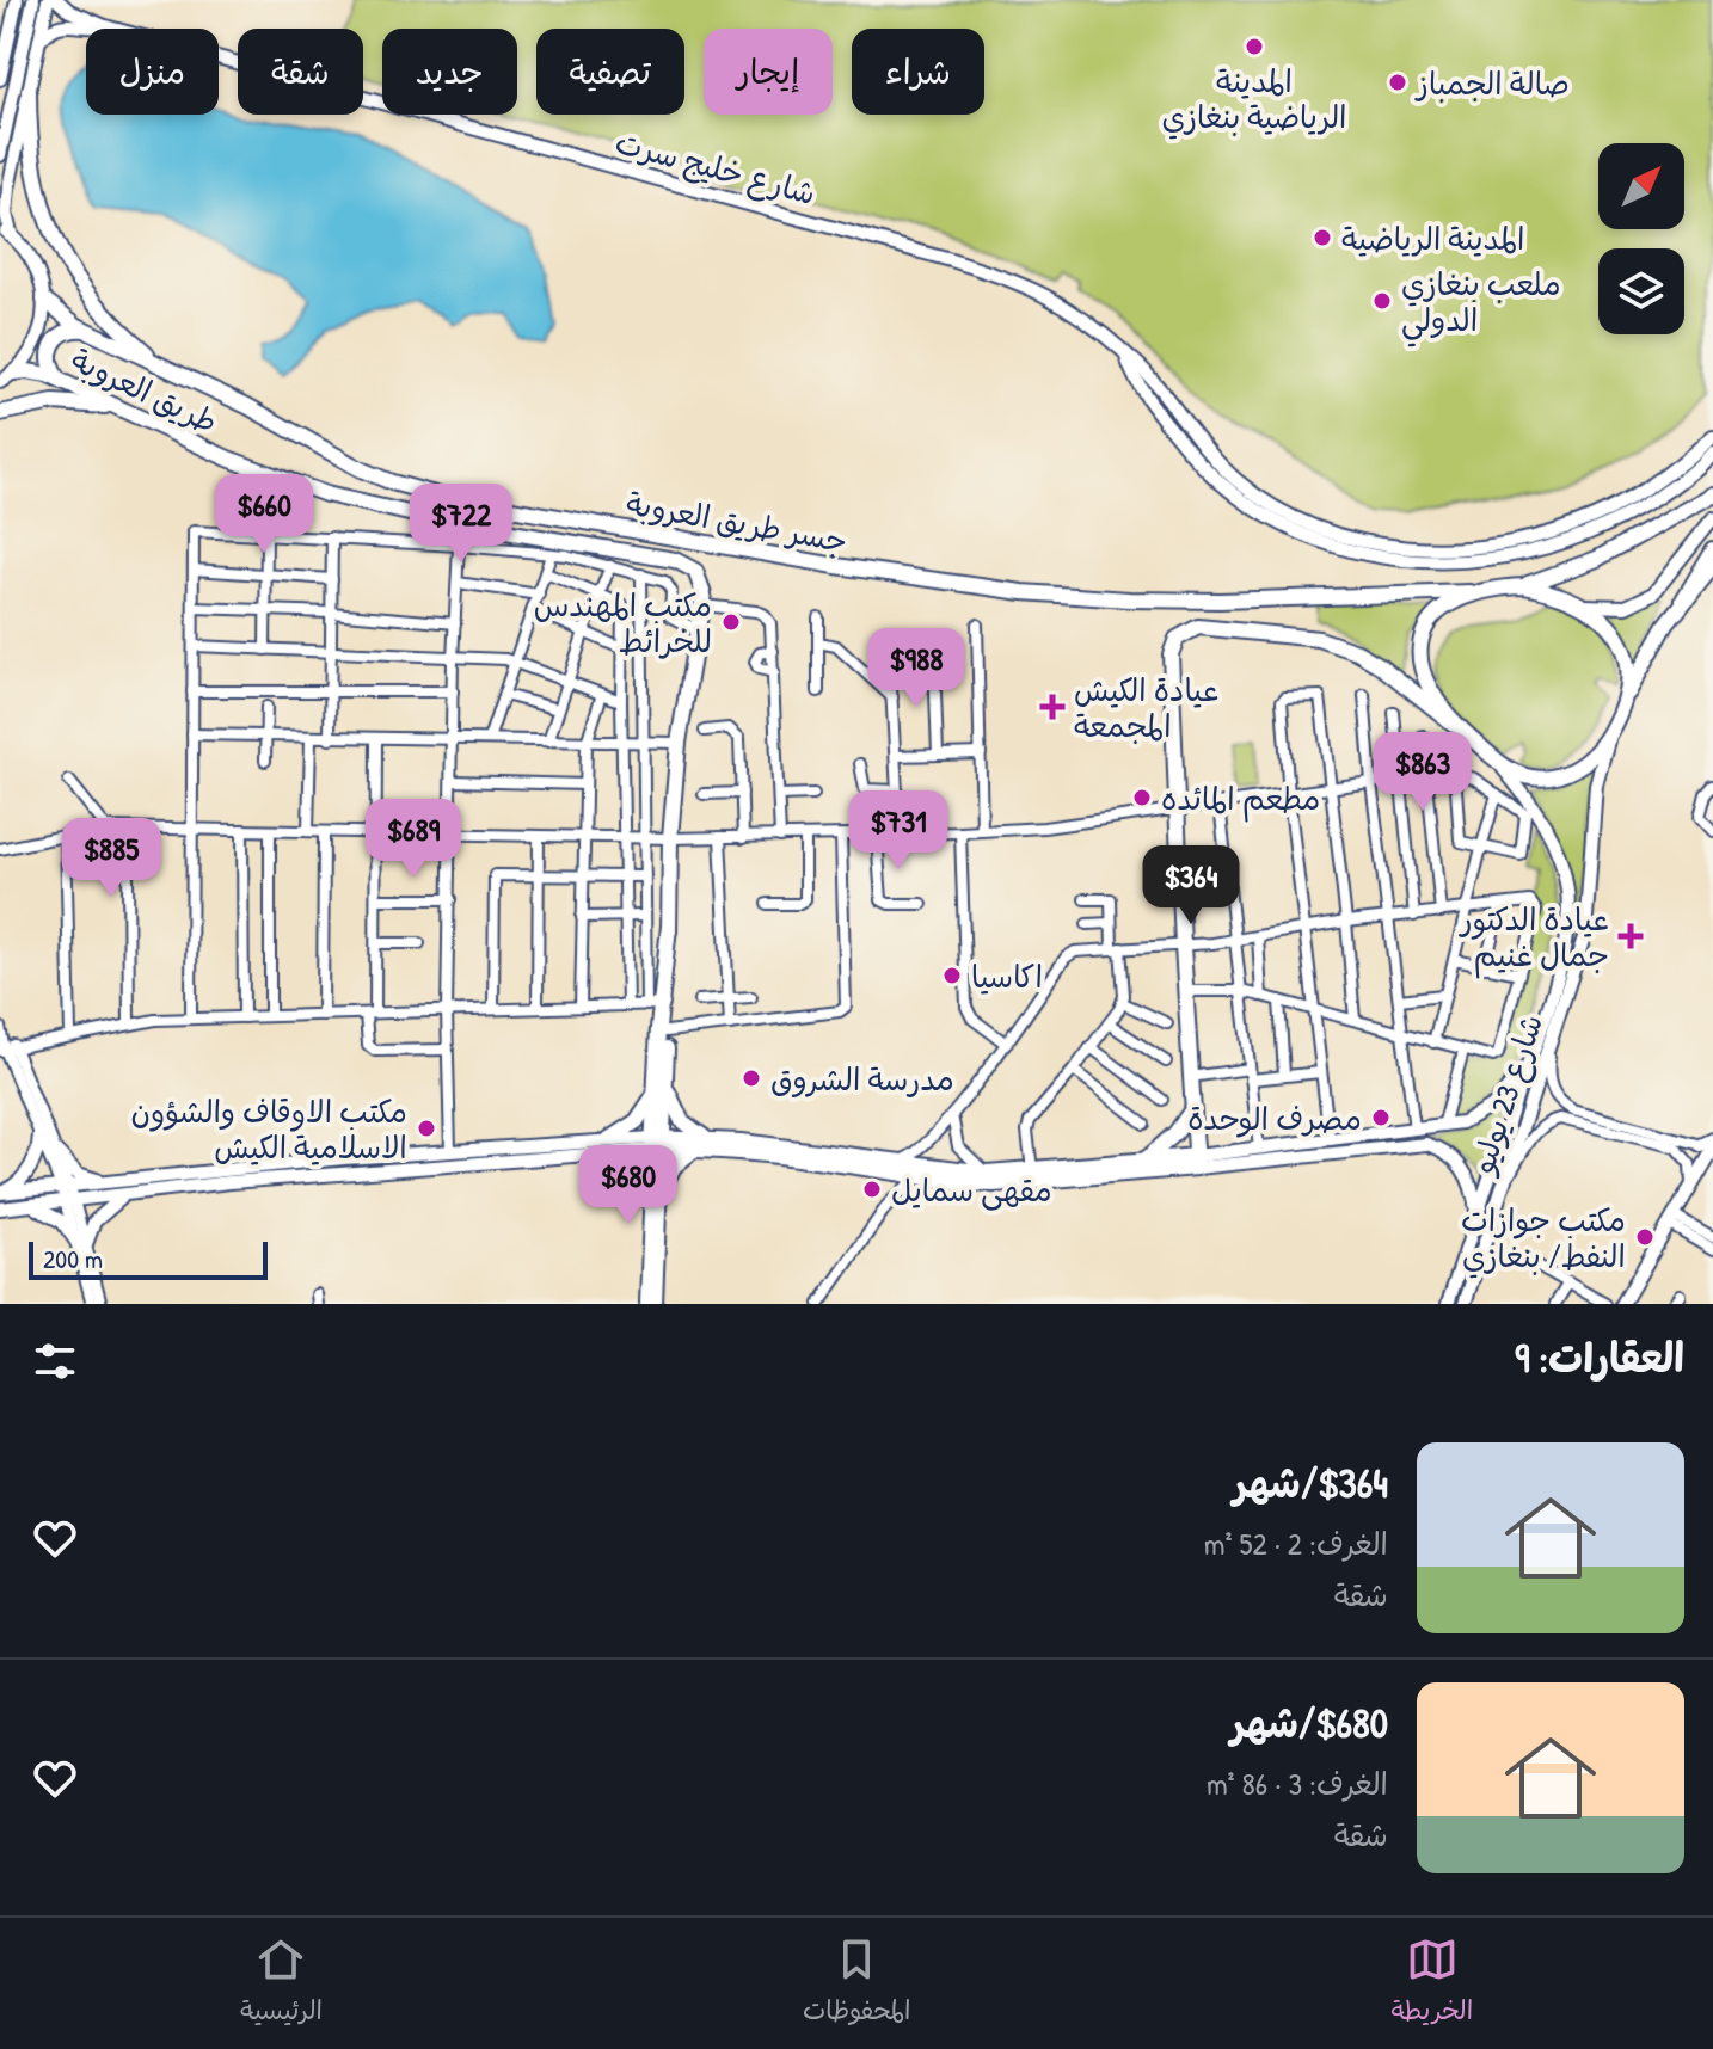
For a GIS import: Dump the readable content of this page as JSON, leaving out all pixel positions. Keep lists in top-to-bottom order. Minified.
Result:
{"streets":{"highway":["طريق العروبة","جسر طريق العروبة"],"main road":["شارع خليج سرت","شارع 23 يوليو"]},"crossings":[["جسر طريق العروبة","شارع 23 يوليو"]],"places":{"other":["المدينة الرياضية بنغازي","صالة الجمباز","المدينة الرياضية","ملعب بنغازي الدولي","مكتب المهندس للخرائط","مطعم المائده","اكاسيا","مدرسة الشروق","مصرف الوحدة","مكتب الاوقاف والشؤون الاسلامية الكيش","مقهى سمايل","مكتب جوازات النفط/ بنغازي"],"health":["عيادة الكيش المجمعة","عيادة الدكتور جمال غنيم"]},"scale_bar":"200 m","north":"top right","page":{"chip":["شراء","إيجار","تصفية","جديد","شقة","منزل"],"price":["$660","$722","$988","$863","$731","$689","$885","$364","$680"],"scale":"200 m","heading":"العقارات: 9","list":[{"name":"$364/شهر","note":"الغرف: 2 · 52 m² · شقة"},{"name":"$680/شهر","note":"الغرف: 3 · 86 m² · شقة"}],"tabs":["الخريطة","المحفوظات","الرئيسية"]}}
